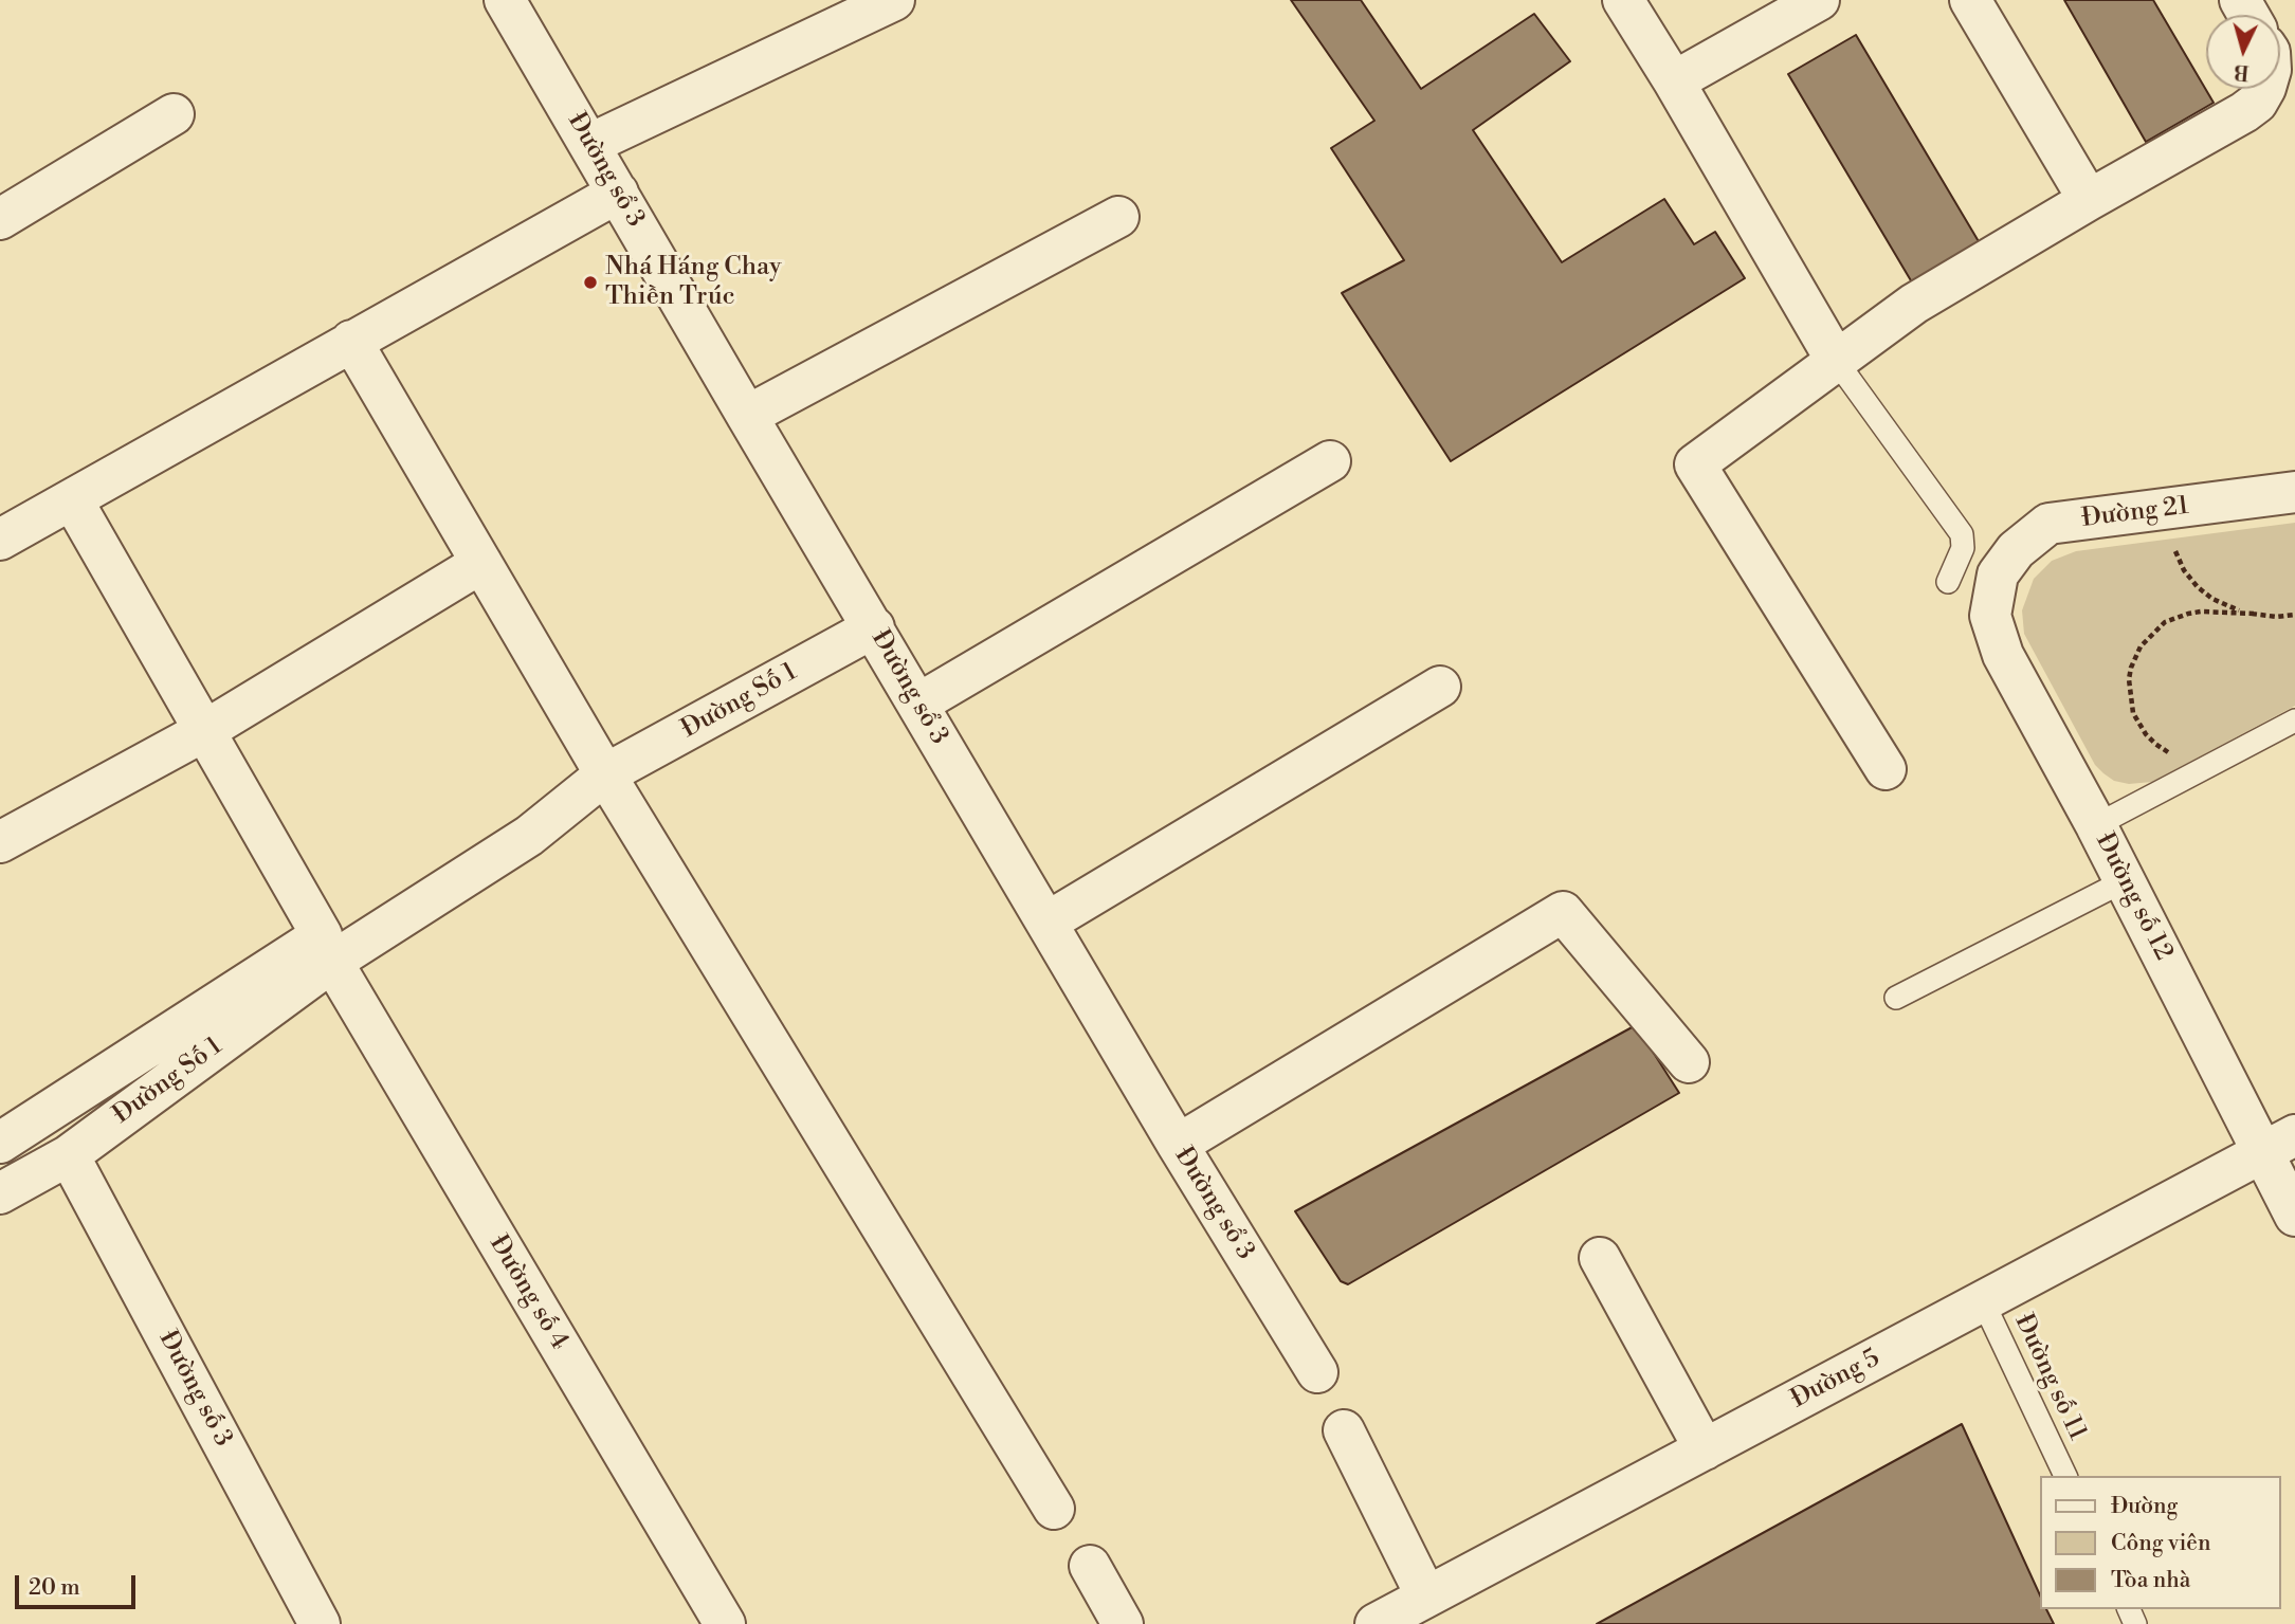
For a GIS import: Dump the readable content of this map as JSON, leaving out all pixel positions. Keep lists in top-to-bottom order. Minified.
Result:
{"streets":{"street":["Đường sổ 3","Đường 21","Đường Số 1","Đường số 12","Đường số 4","Đường 5","Đường số 3"],"lane":["Đường số 11"]},"crossings":[["Đường sổ 3","Đường Số 1"],["Đường 21","Đường số 12"],["Đường Số 1","Đường số 4"],["Đường Số 1","Đường số 3"],["Đường số 12","Đường 5"],["Đường số 11","Đường 5"]],"places":["Nhá Háng Chay Thiền Trúc"],"legend":["Đường","Công viên","Tòa nhà"],"scale_bar":"20 m","north":"bottom"}
